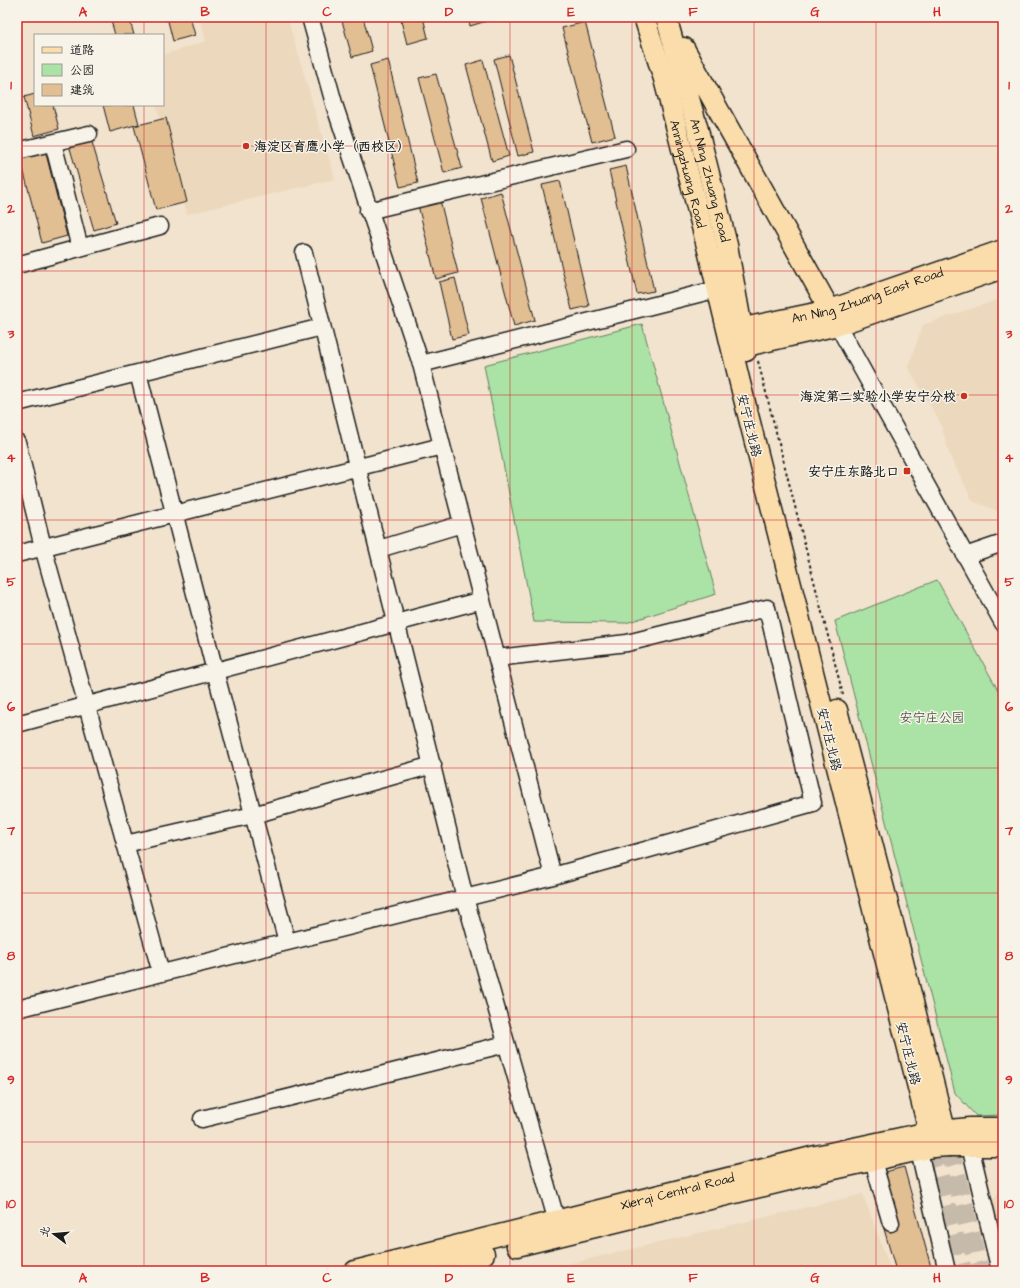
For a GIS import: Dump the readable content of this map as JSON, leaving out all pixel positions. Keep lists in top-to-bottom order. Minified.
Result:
{"streets":{"main road":["Anningzhuang Road","An Ning Zhuang Road","An Ning Zhuang East Road","安宁庄北路","Xierqi Central Road"]},"crossings":[["Anningzhuang Road","An Ning Zhuang Road"],["Anningzhuang Road","An Ning Zhuang East Road"],["Anningzhuang Road","安宁庄北路"],["An Ning Zhuang Road","An Ning Zhuang East Road"],["An Ning Zhuang Road","安宁庄北路"],["An Ning Zhuang East Road","安宁庄北路"],["安宁庄北路","Xierqi Central Road"]],"parks":["安宁庄公园"],"places":{"other":["海淀区育鹰小学（西校区）","海淀第二实验小学安宁分校"],"transit":["安宁庄东路北口"]},"legend":["道路","公园","建筑"],"north":"left","grid":{"columns":["A","B","C","D","E","F","G","H"],"rows":["1","2","3","4","5","6","7","8","9","10"]}}
